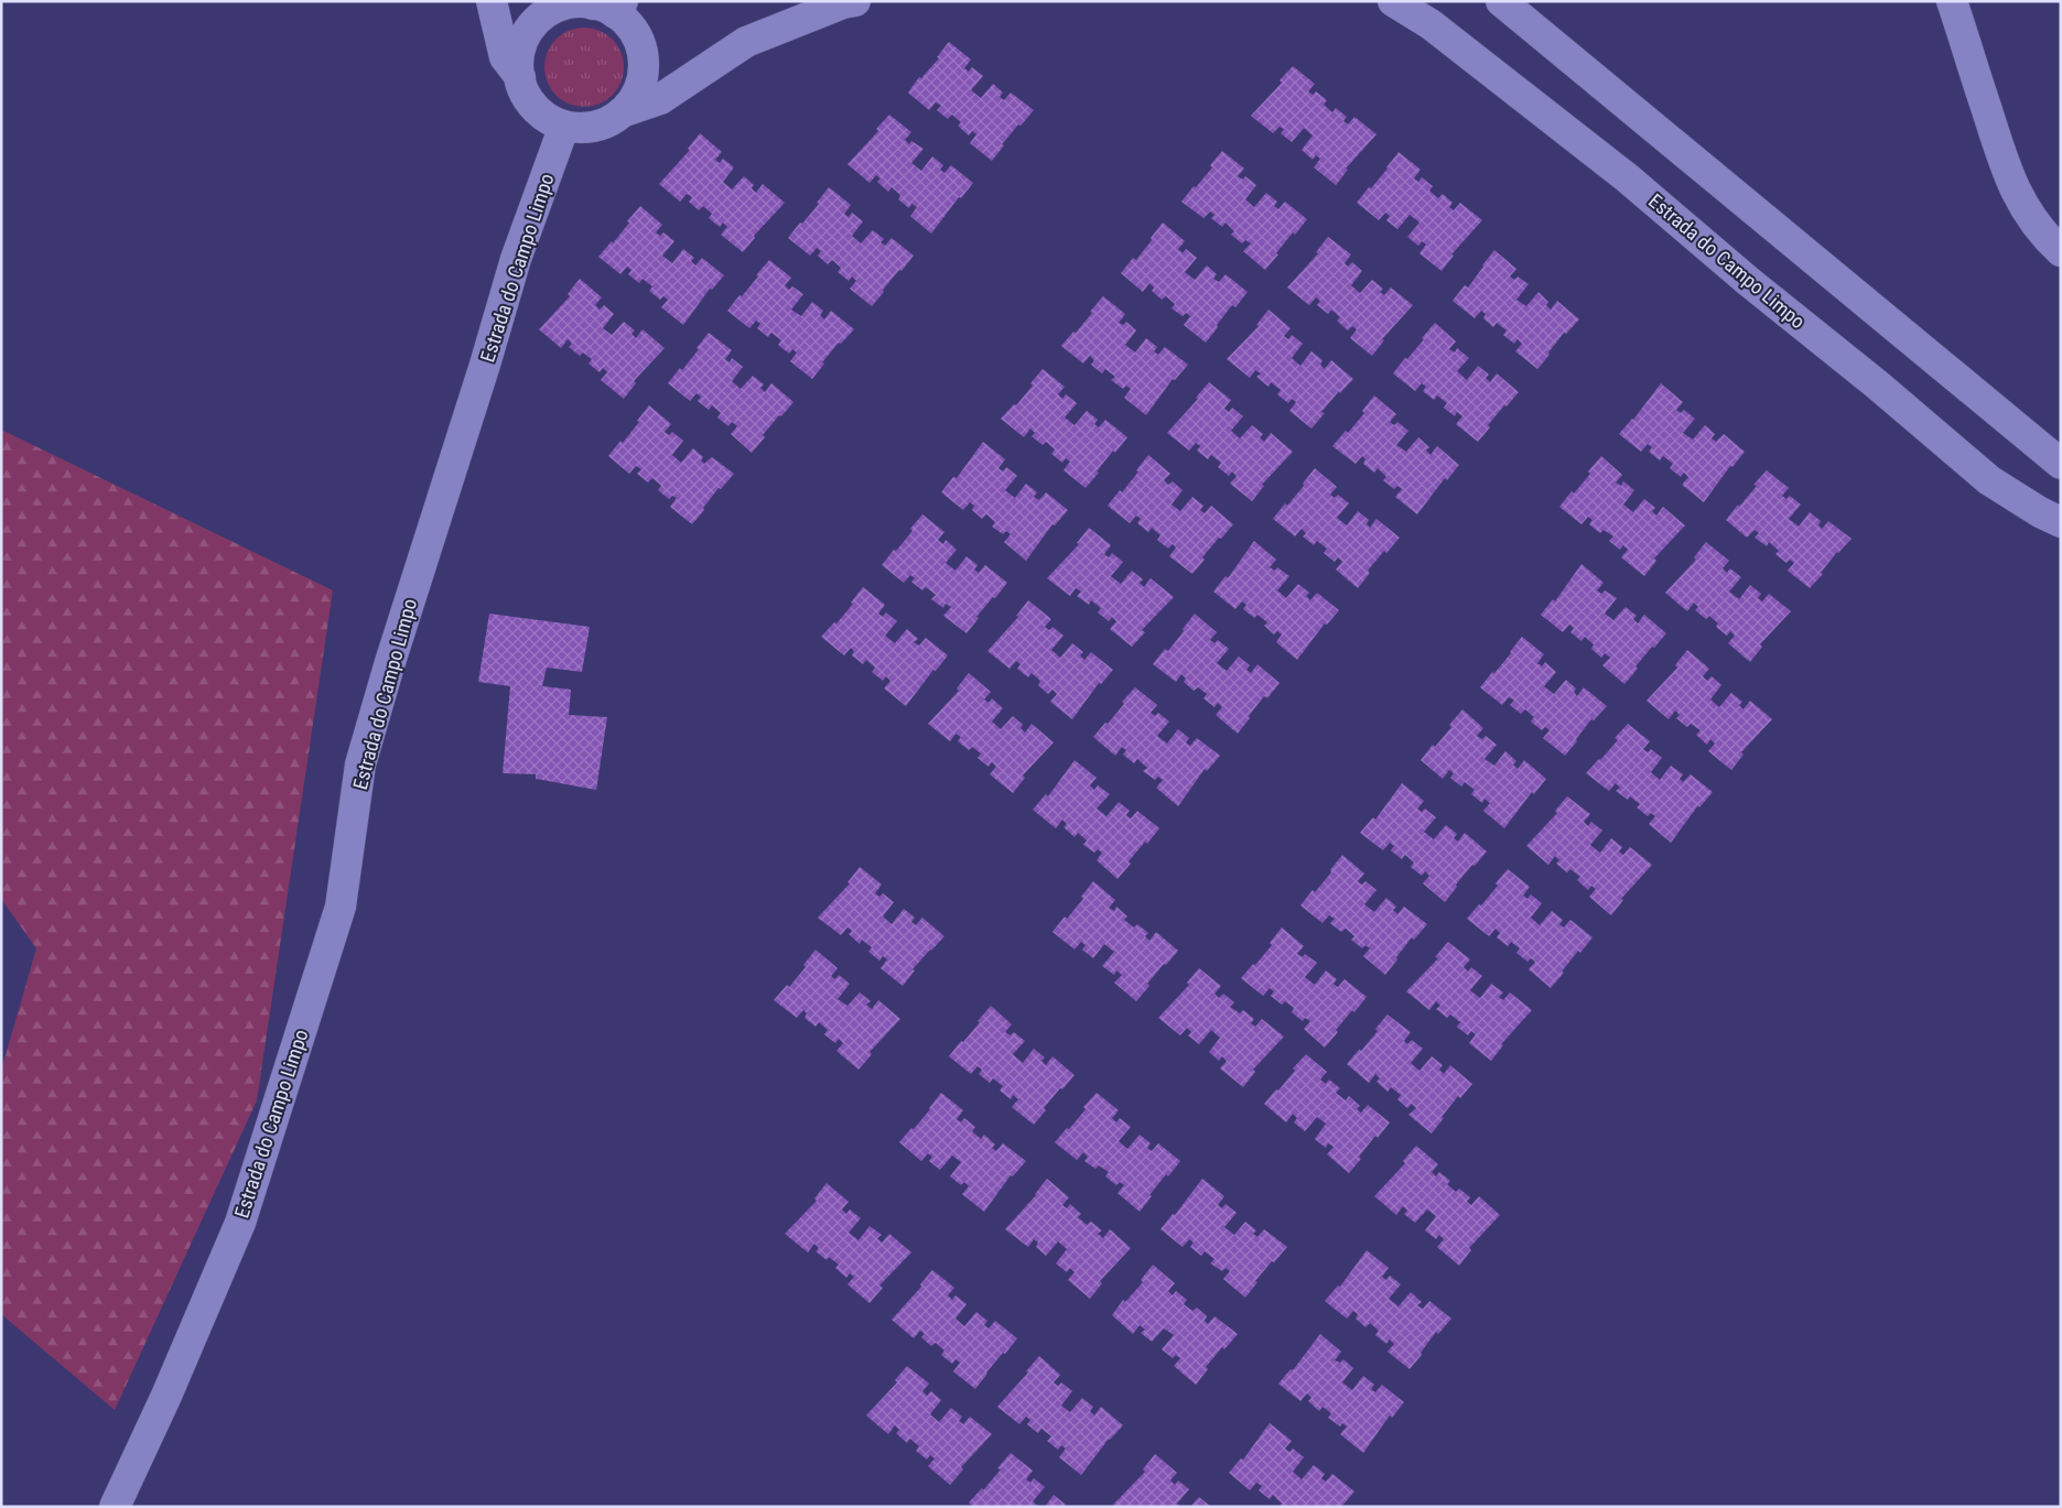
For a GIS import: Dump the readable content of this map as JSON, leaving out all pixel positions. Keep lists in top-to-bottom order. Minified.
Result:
{"streets":{"street":["Estrada do Campo Limpo"]}}
